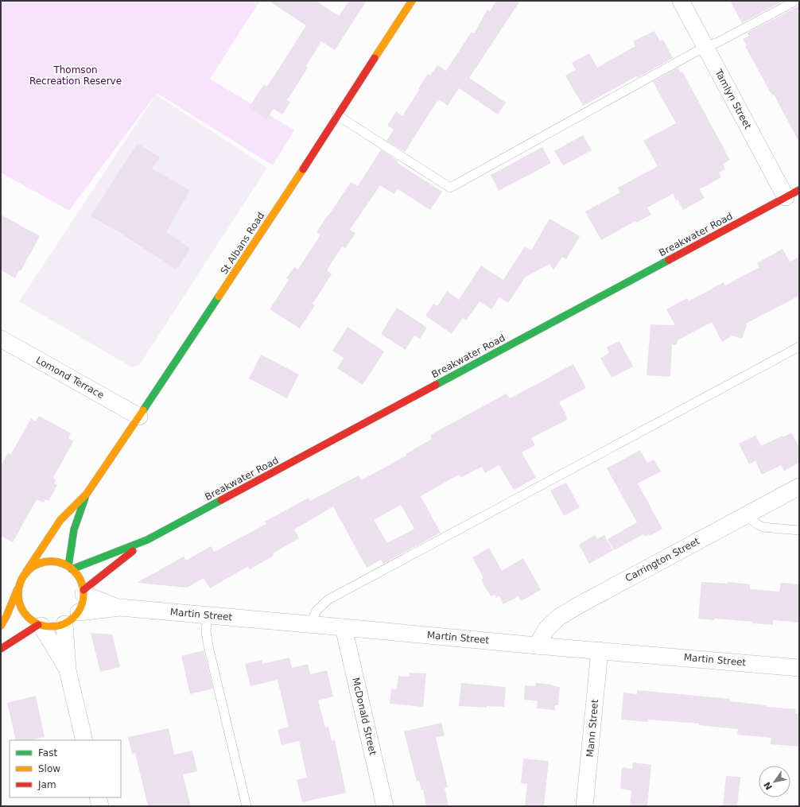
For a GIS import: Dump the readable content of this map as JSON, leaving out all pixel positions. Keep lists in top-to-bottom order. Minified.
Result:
{"streets":{"street":["Tamlyn Street","Breakwater Road","St Albans Road","Lomond Terrace","Carrington Street","Martin Street","McDonald Street","Mann Street"]},"crossings":[["Tamlyn Street","Breakwater Road"],["Breakwater Road","St Albans Road"],["Breakwater Road","Martin Street"],["St Albans Road","Lomond Terrace"],["St Albans Road","Martin Street"],["Carrington Street","Martin Street"],["Martin Street","McDonald Street"],["Martin Street","Mann Street"]],"parks":["Thomson Recreation Reserve"],"legend":["Fast","Slow","Jam"],"north":"bottom left"}
